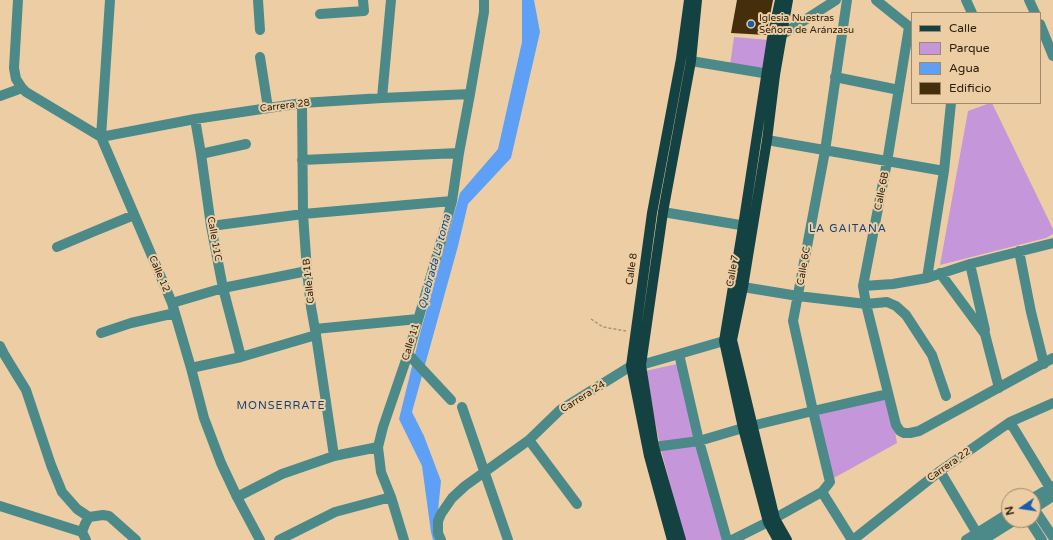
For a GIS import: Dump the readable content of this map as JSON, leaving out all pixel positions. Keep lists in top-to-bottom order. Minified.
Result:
{"streets":{"main road":["Calle 8","Calle 7"],"street":["Carrera 28","Calle 6B","Calle 11C","Calle 6C","Calle 12","Calle 11B","Calle 11","Carrera 24","Carrera 22"]},"crossings":[["Carrera 28","Calle 11C"],["Carrera 28","Calle 12"],["Carrera 28","Calle 11B"],["Carrera 28","Calle 11"],["Calle 8","Carrera 24"],["Calle 7","Carrera 24"]],"districts":["LA GAITANA","MONSERRATE"],"water":["Quebrada La toma"],"places":["Iglesia Nuestras Señora de Aránzasu"],"legend":["Calle","Parque","Agua","Edificio"],"north":"left"}
